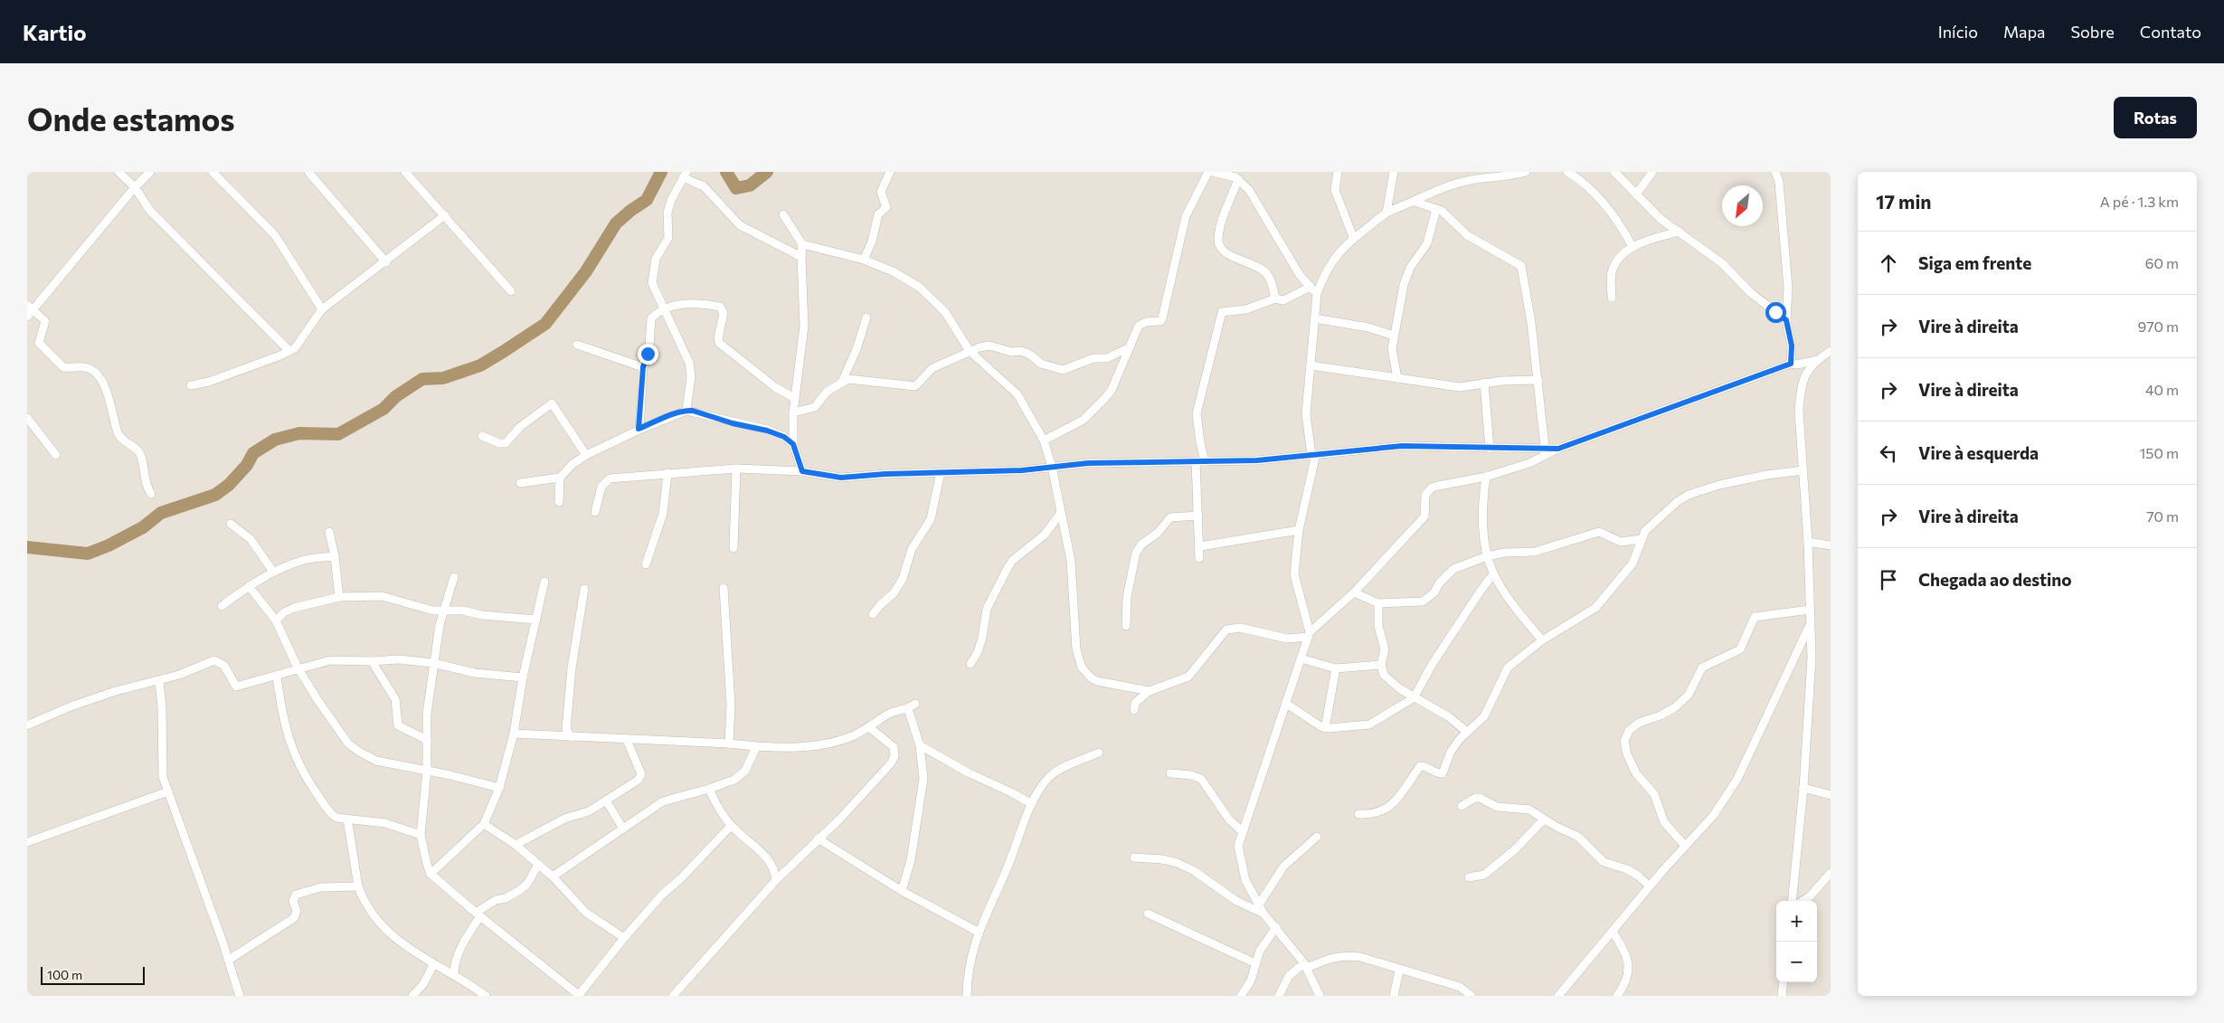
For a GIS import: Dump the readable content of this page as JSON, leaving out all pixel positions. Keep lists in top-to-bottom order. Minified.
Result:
{"scale_bar":"100 m","north":"bottom left","page":{"header":"Kartio","nav":["Início","Mapa","Sobre","Contato"],"buttons":"Rotas","title":"Onde estamos","heading":["17 min","A pé · 1.3 km"],"list":[["Siga em frente","60 m"],["Vire à direita","970 m"],["Vire à direita","40 m"],["Vire à esquerda","150 m"],["Vire à direita","70 m"],"Chegada ao destino"],"map_buttons":["+","−"],"scale":"100 m"}}
